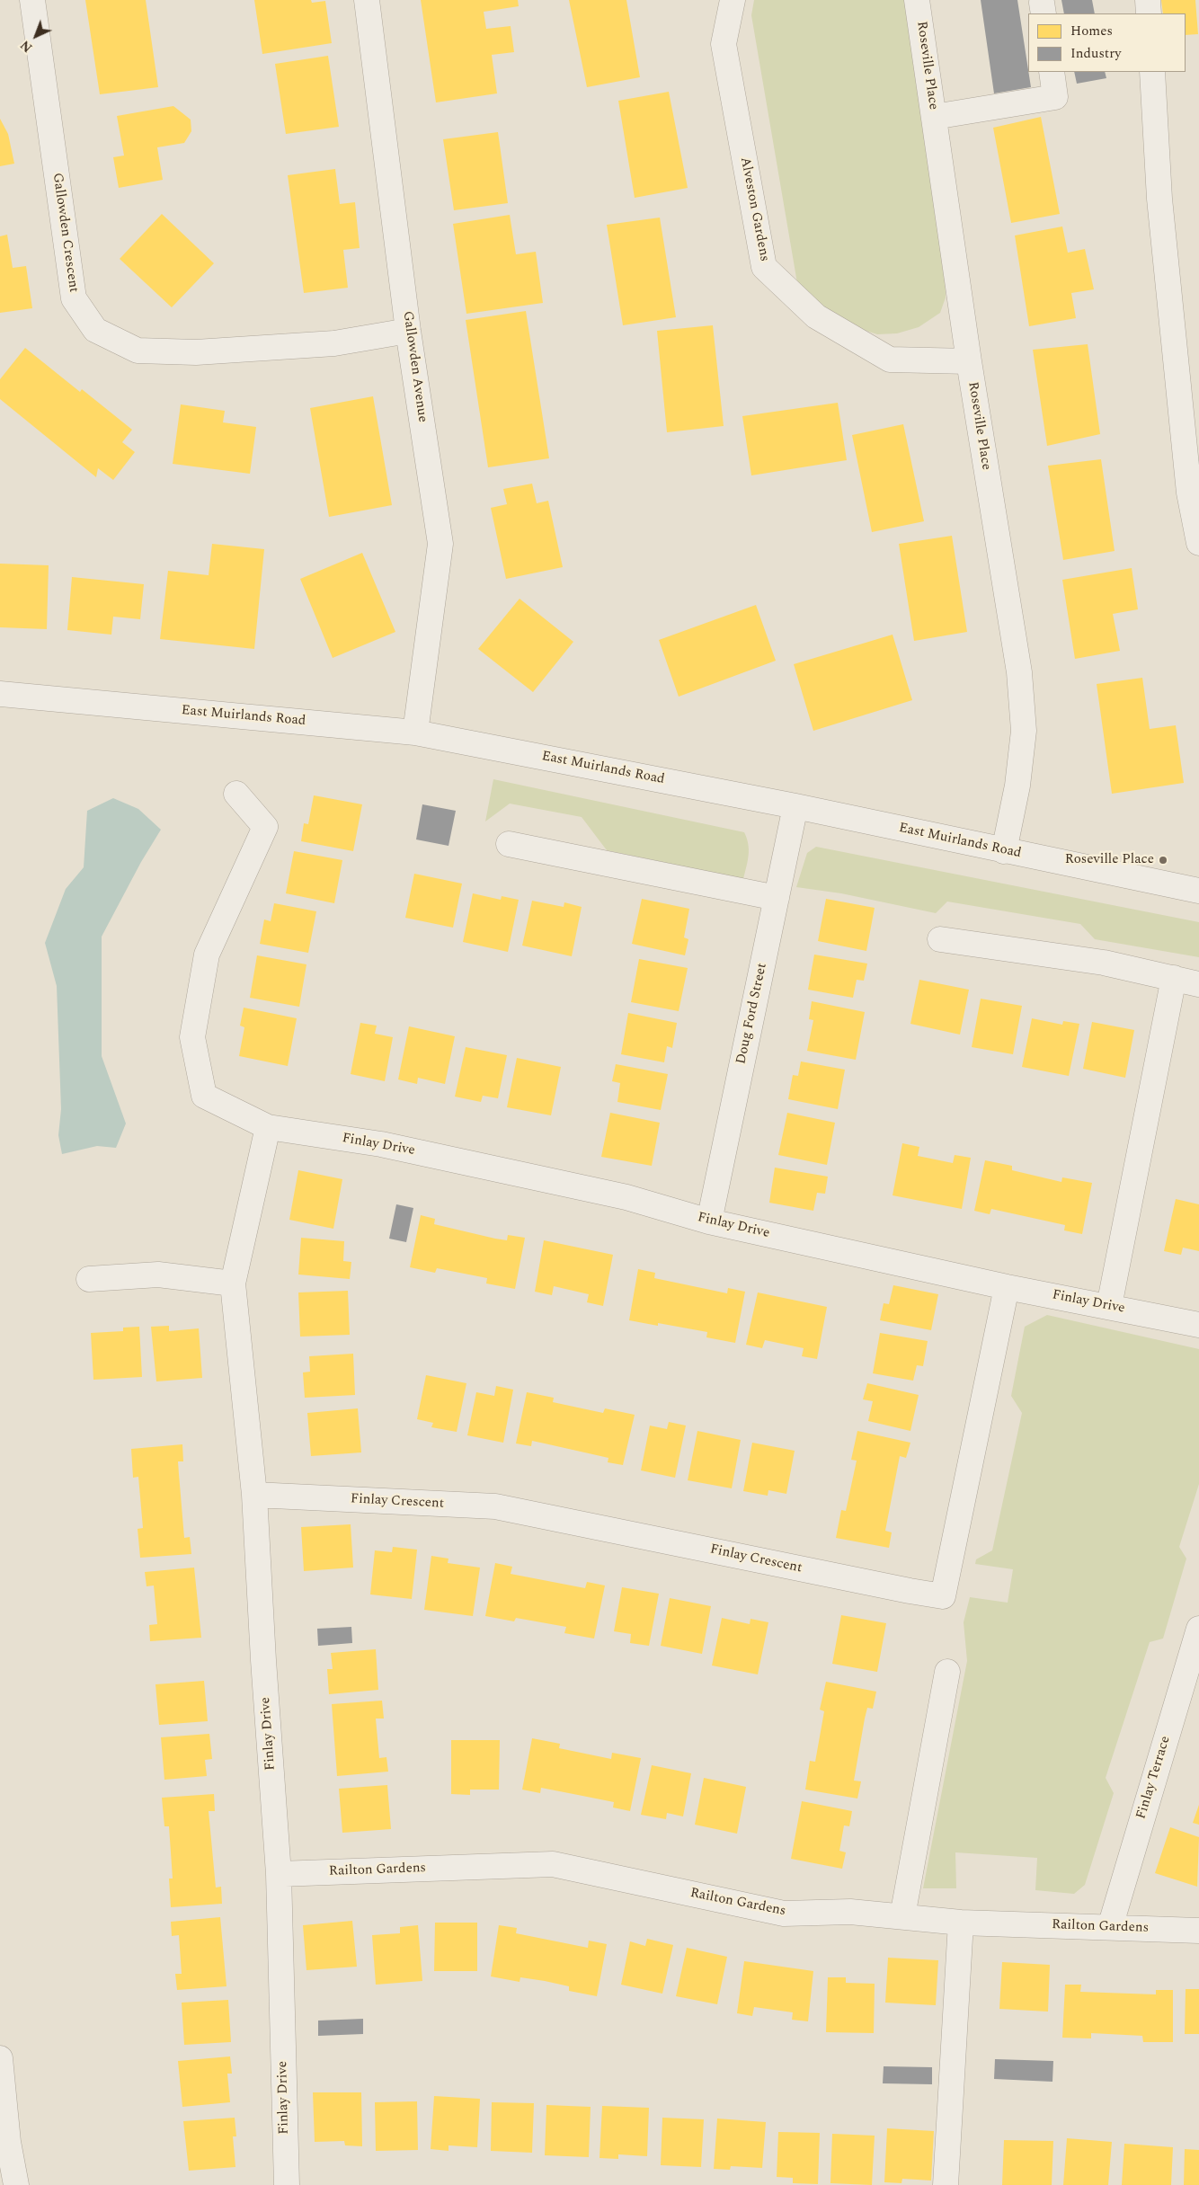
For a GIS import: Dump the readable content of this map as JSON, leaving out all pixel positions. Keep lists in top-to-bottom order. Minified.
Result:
{"streets":{"street":["Roseville Place","Alveston Gardens","Gallowden Crescent","Gallowden Avenue","East Muirlands Road","Doug Ford Street","Finlay Drive","Finlay Crescent","Finlay Terrace","Railton Gardens"]},"crossings":[["Roseville Place","Alveston Gardens"],["Roseville Place","East Muirlands Road"],["Gallowden Crescent","Gallowden Avenue"],["Gallowden Avenue","East Muirlands Road"],["East Muirlands Road","Doug Ford Street"],["Doug Ford Street","Finlay Drive"],["Finlay Drive","Finlay Crescent"],["Finlay Drive","Railton Gardens"],["Finlay Terrace","Railton Gardens"]],"places":["Roseville Place"],"legend":["Homes","Industry"],"north":"bottom left"}
